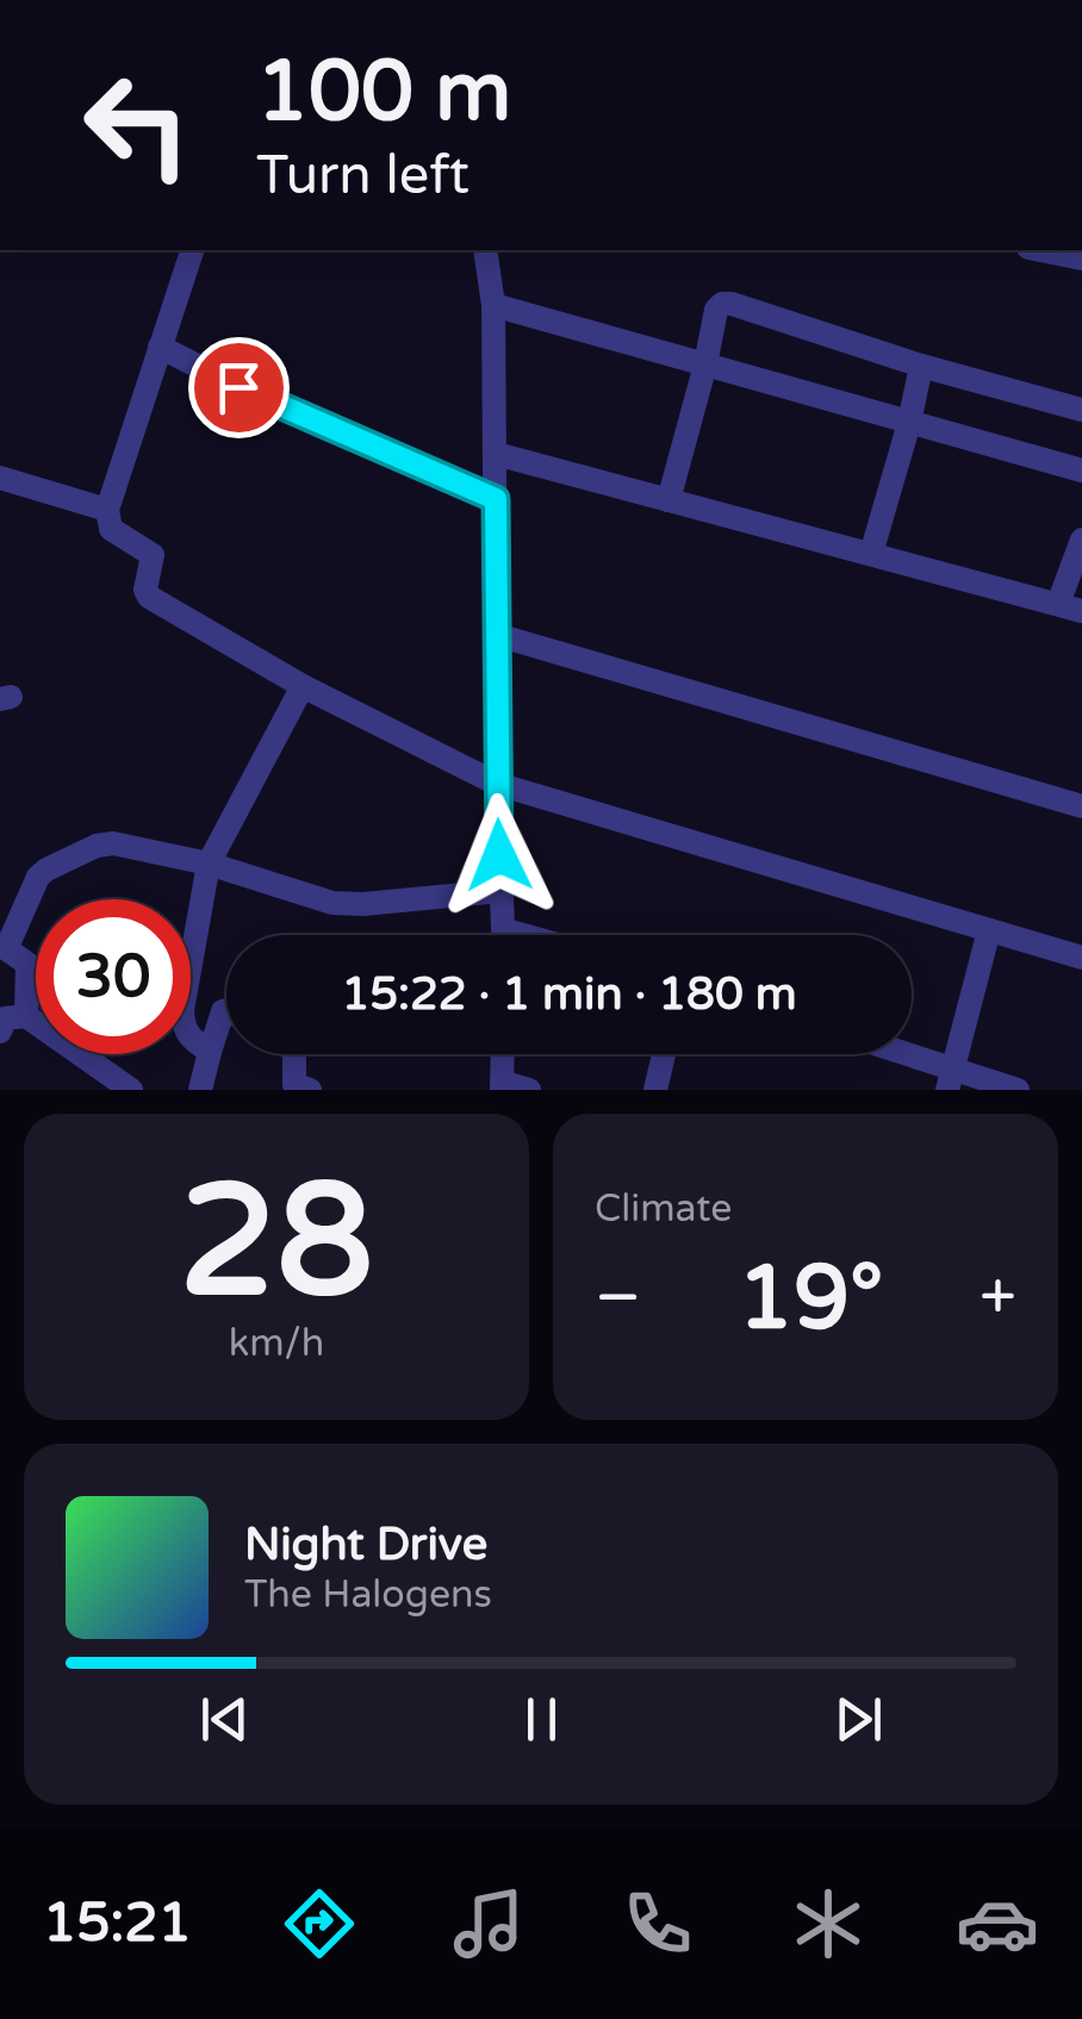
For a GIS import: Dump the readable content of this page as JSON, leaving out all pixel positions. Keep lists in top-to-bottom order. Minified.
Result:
{"page":{"turn":["100 m","Turn left"],"limit":"30","trip":"15:22 · 1 min · 180 m","tile":[["28","km/h"],"Climate"],"heat":["−","19°","+"],"song":["Night Drive","The Halogens"],"tabs":"15:21"}}
